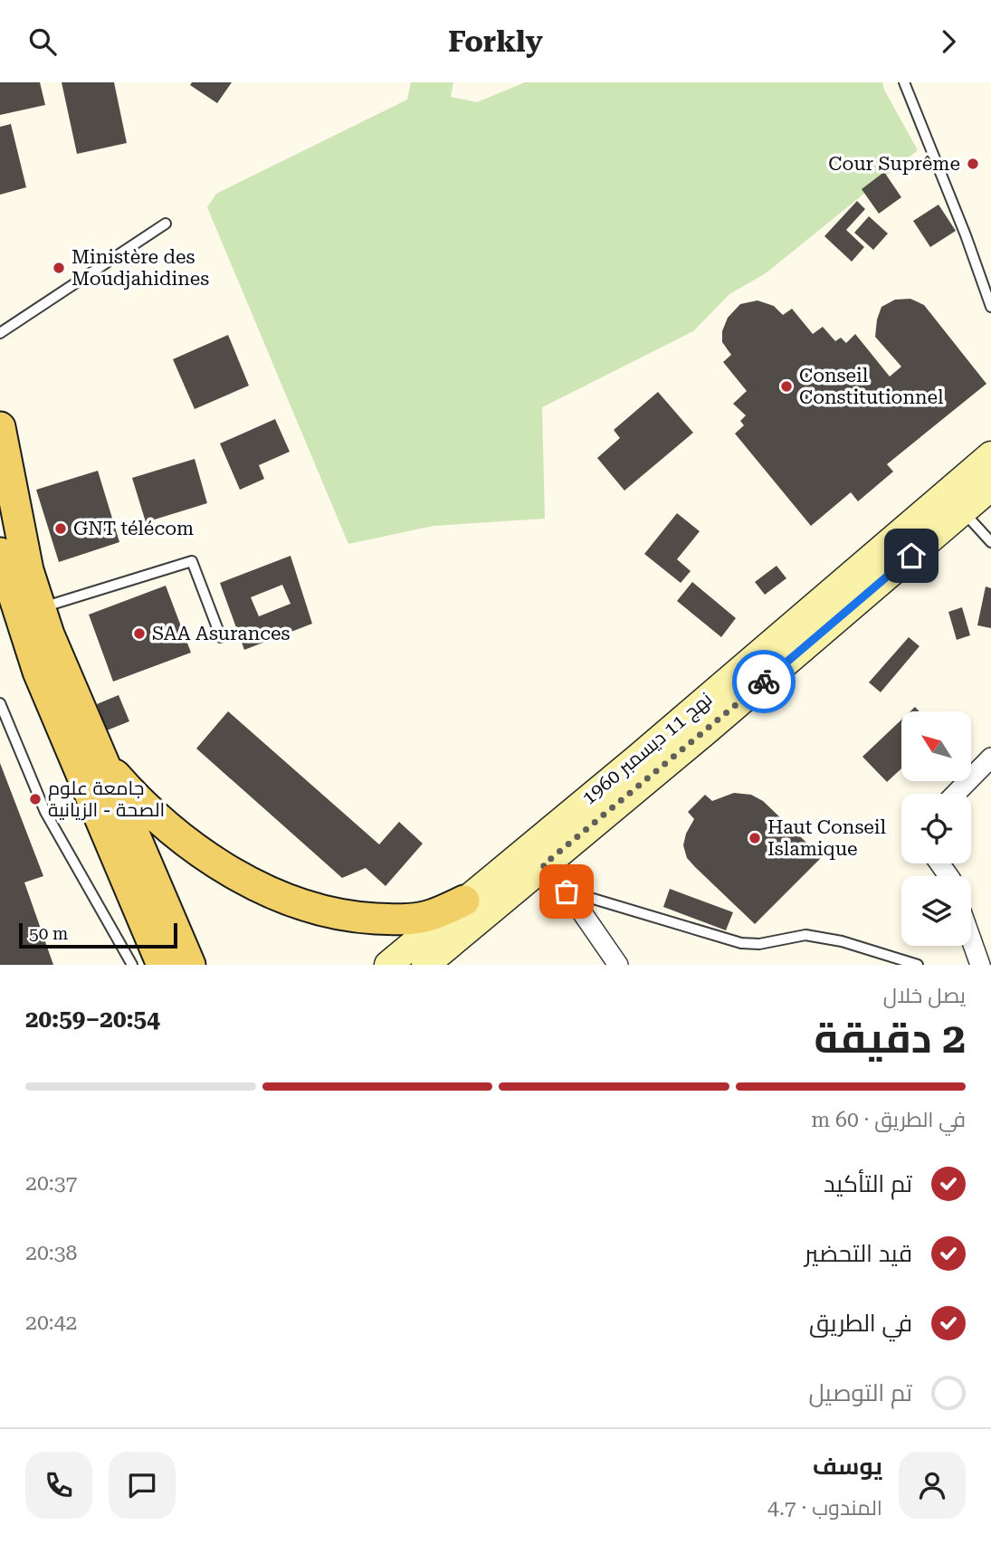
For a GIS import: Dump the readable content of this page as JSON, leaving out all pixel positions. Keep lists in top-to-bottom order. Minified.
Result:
{"streets":{"main road":["نهج 11 ديسمبر 1960"]},"places":["Cour Suprême","Ministère des Moudjahidines","Conseil Constitutionnel","GNT télécom","SAA Asurances","جامعة علوم الصحة - الزيانية","Haut Conseil Islamique"],"scale_bar":"50 m","north":"top left","page":{"header":"Forkly","scale":"50 m","heading":["2 دقيقة","يصل خلال","20:54–20:59"],"panel":["يوسف","المندوب · 4.7"],"bar":"في الطريق · 60 m","list":[["تم التأكيد","20:37"],["قيد التحضير","20:38"],["في الطريق","20:42"],"تم التوصيل"]}}
